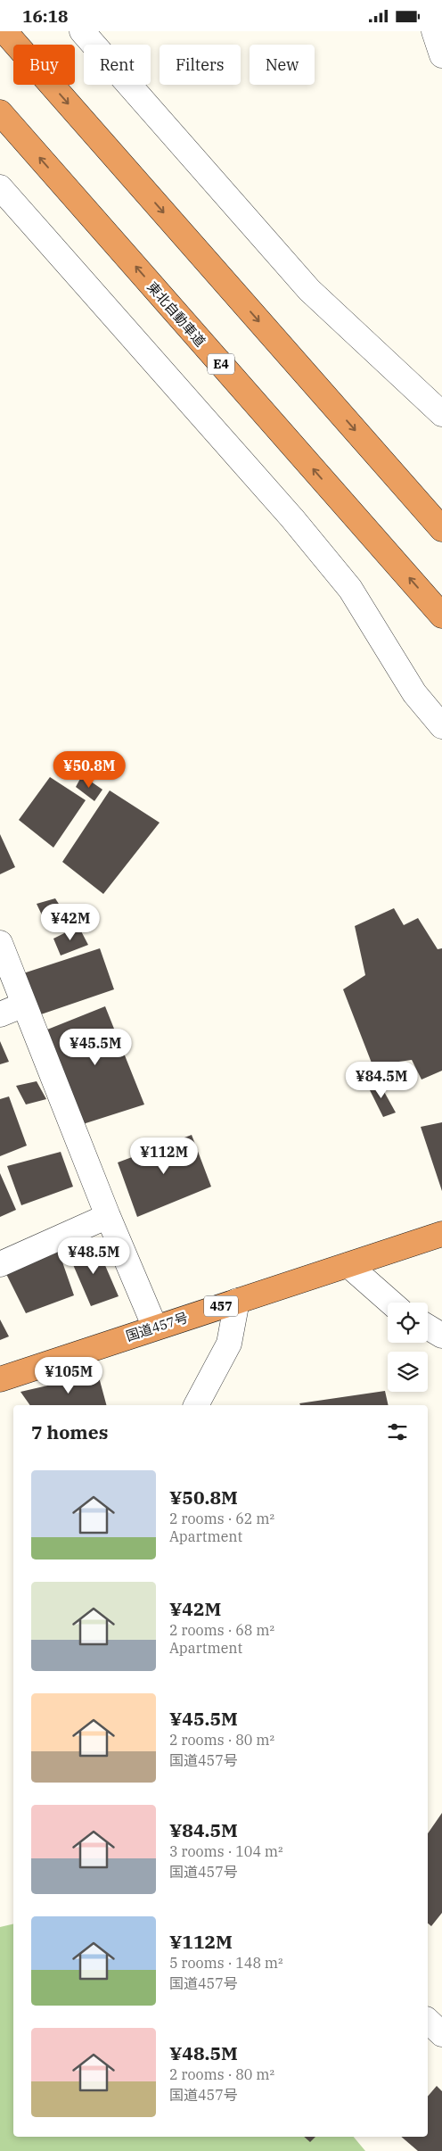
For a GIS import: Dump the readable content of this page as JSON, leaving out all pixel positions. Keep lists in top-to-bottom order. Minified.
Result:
{"streets":{"highway":["東北自動車道","E4","457","国道457号"]},"page":{"status":"16:18","chip":["Buy","Rent","Filters","New"],"price":["¥50.8M","¥42M","¥45.5M","¥84.5M","¥112M","¥48.5M","¥105M"],"heading":"7 homes","list":[{"name":"¥50.8M","note":"2 rooms · 62 m² · Apartment"},{"name":"¥42M","note":"2 rooms · 68 m² · Apartment"},{"name":"¥45.5M","note":"2 rooms · 80 m² · 国道457号"},{"name":"¥84.5M","note":"3 rooms · 104 m² · 国道457号"},{"name":"¥112M","note":"5 rooms · 148 m² · 国道457号"},{"name":"¥48.5M","note":"2 rooms · 80 m² · 国道457号"}]}}
